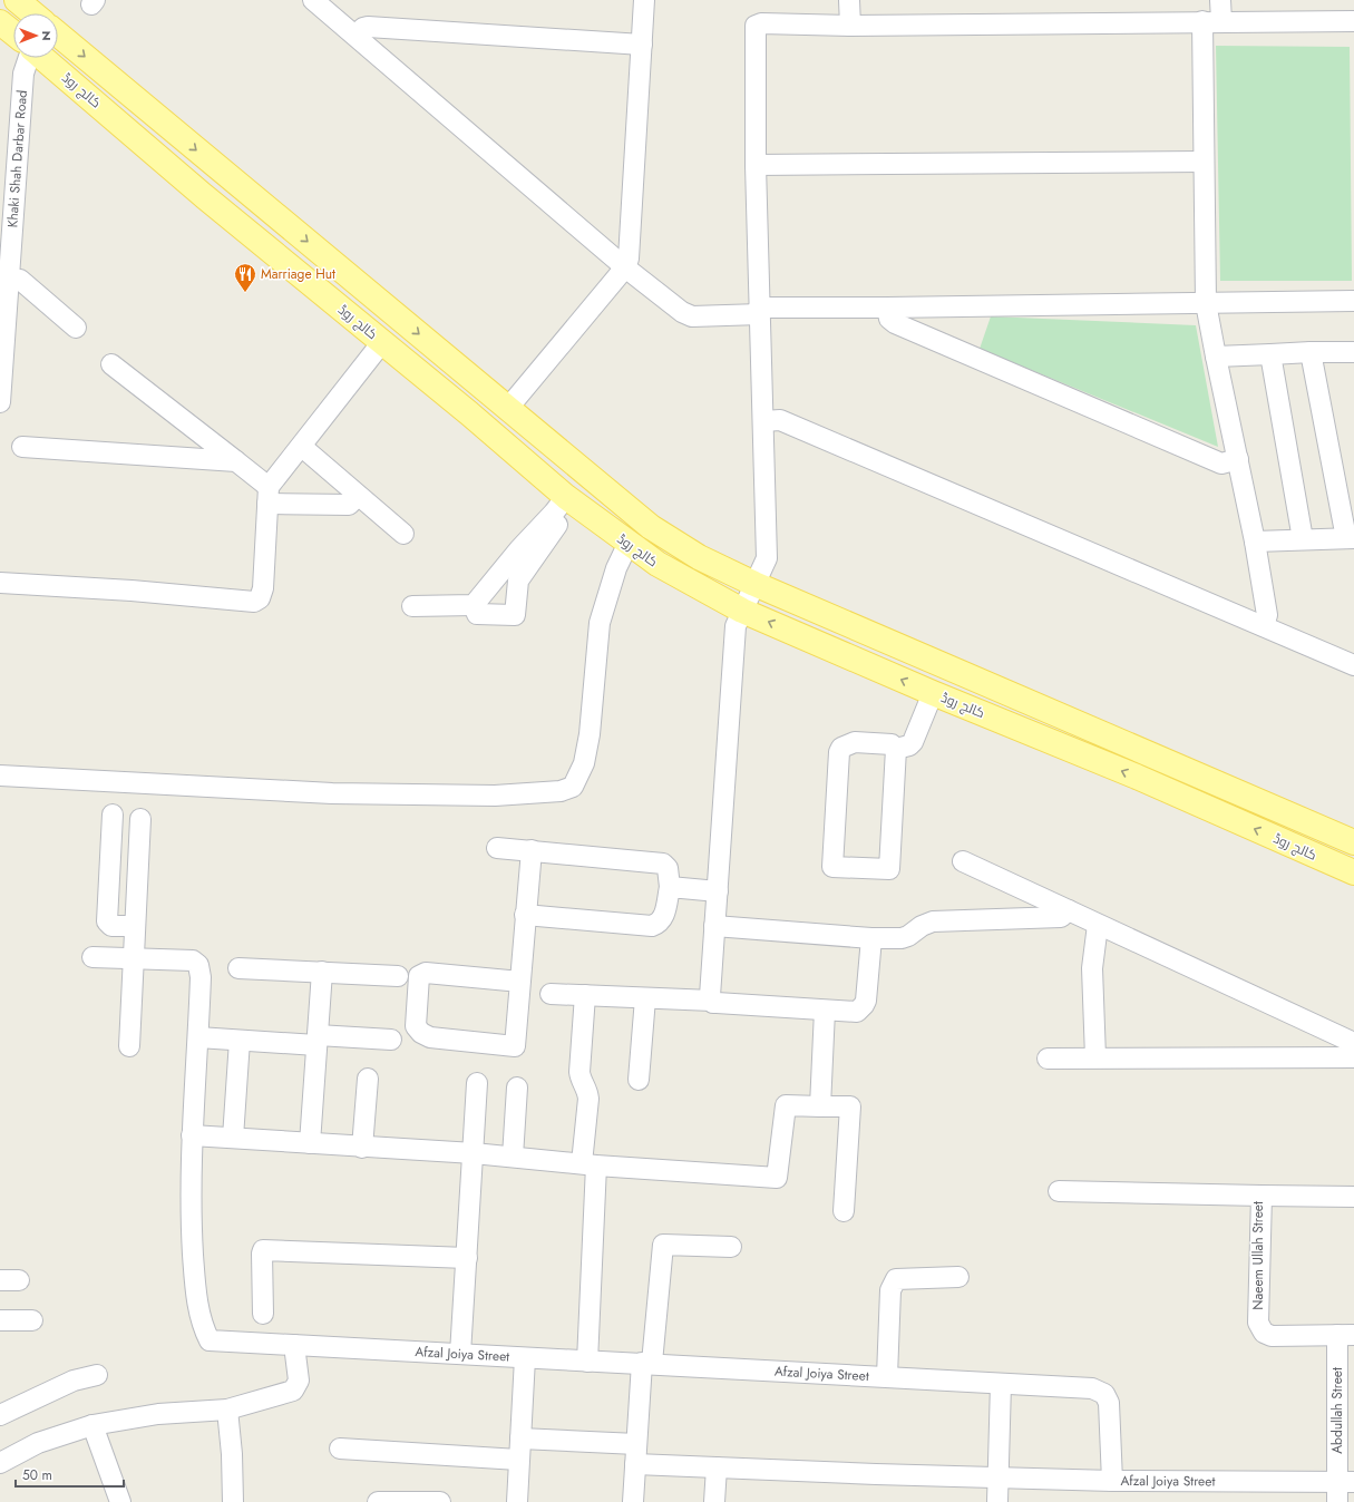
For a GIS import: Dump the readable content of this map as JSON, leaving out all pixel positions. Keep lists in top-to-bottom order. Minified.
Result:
{"streets":{"main road":["کالج روڈ"],"street":["Khaki Shah Darbar Road","Naeem Ullah Street","Afzal Joiya Street","Abdullah Street"]},"crossings":[["Naeem Ullah Street","Abdullah Street"],["Afzal Joiya Street","Abdullah Street"]],"places":{"restaurant":["Marriage Hut"]},"scale_bar":"50 m","north":"right"}
